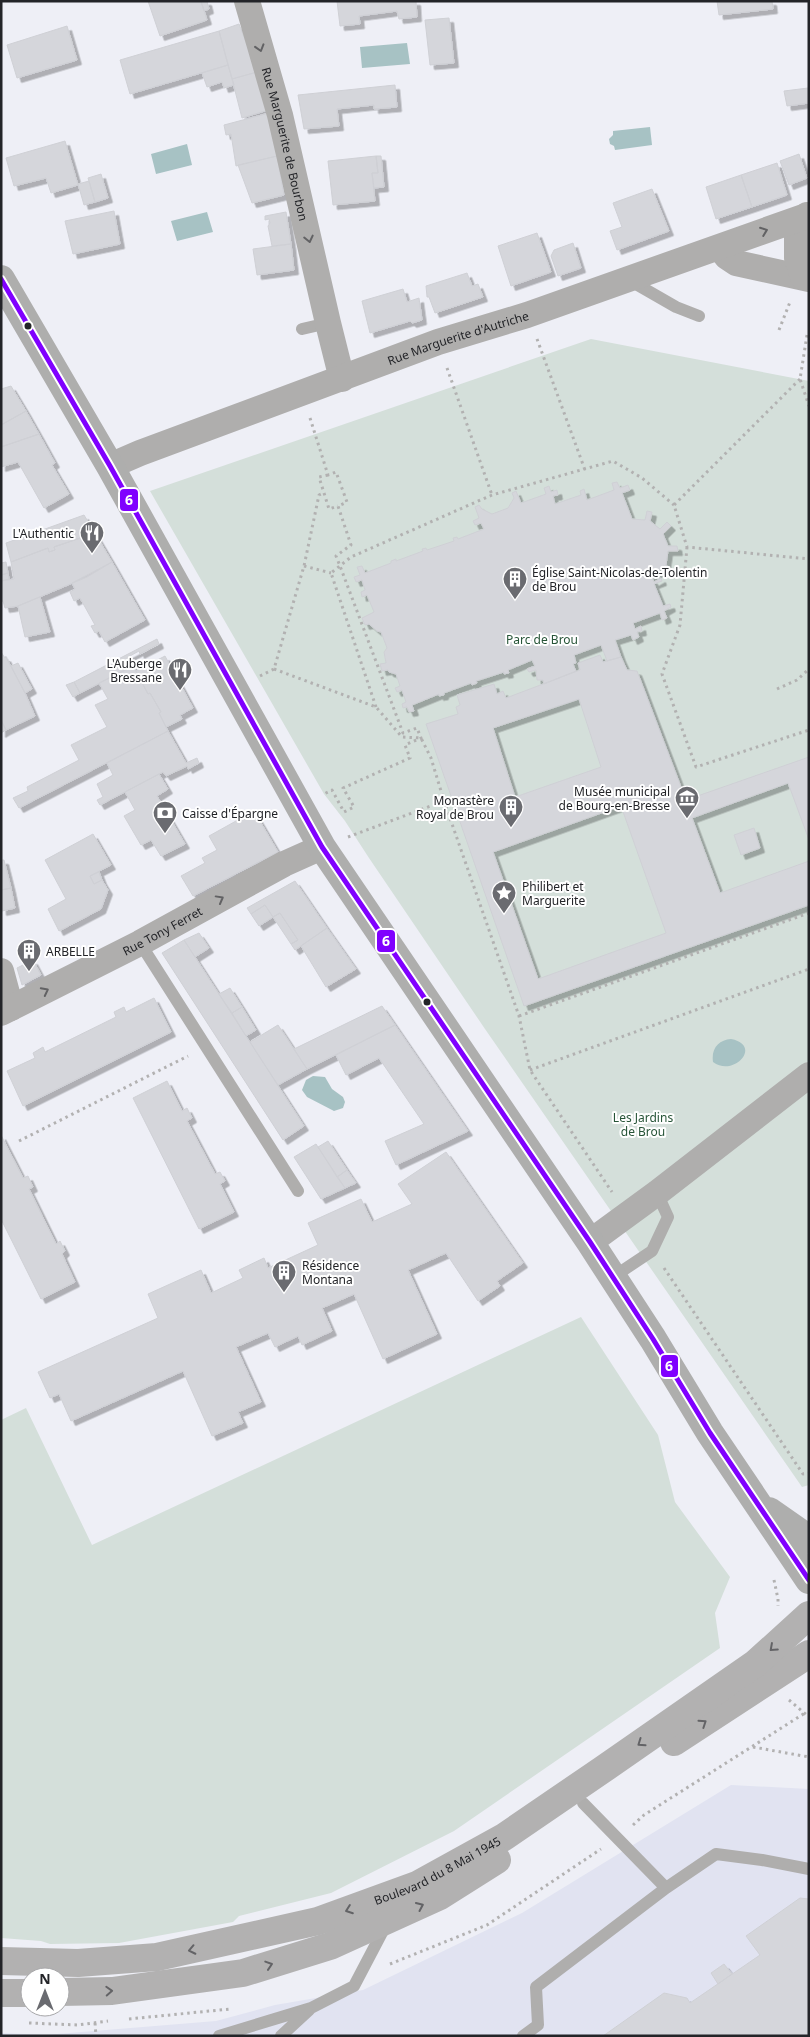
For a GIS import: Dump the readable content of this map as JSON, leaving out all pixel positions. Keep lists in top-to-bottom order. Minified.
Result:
{"streets":{"main road":["Boulevard du 8 Mai 1945"],"street":["Rue Marguerite de Bourbon","Rue Marguerite d'Autriche","Rue Tony Ferret"]},"crossings":[["Rue Marguerite de Bourbon","Rue Marguerite d'Autriche"]],"one_way":["Rue Marguerite de Bourbon","Rue Tony Ferret"],"parks":["Parc de Brou","Les Jardins de Brou"],"places":{"restaurant":["L'Authentic","L'Auberge Bressane"],"building":["Église Saint-Nicolas-de-Tolentin de Brou","Monastère Royal de Brou","ARBELLE","Résidence Montana"],"museum":["Musée municipal de Bourg-en-Bresse"],"bank":["Caisse d'Épargne"],"place":["Philibert et Marguerite"]},"lines":["transit line 6"],"north":"top"}
